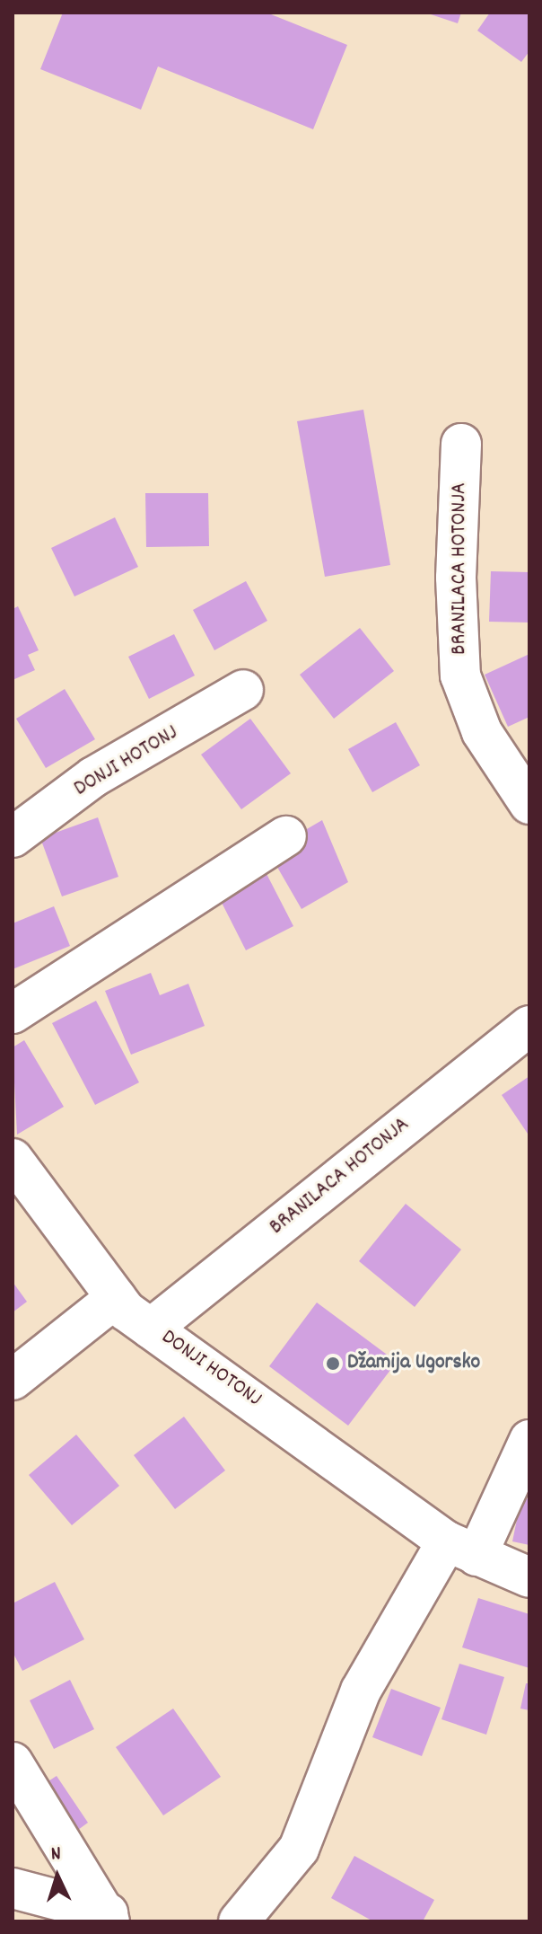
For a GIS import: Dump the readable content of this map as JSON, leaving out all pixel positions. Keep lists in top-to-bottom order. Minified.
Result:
{"streets":{"street":["BRANILACA HOTONJA","DONJI HOTONJ"]},"crossings":[["BRANILACA HOTONJA","DONJI HOTONJ"]],"places":["Džamija Ugorsko"],"north":"top"}
